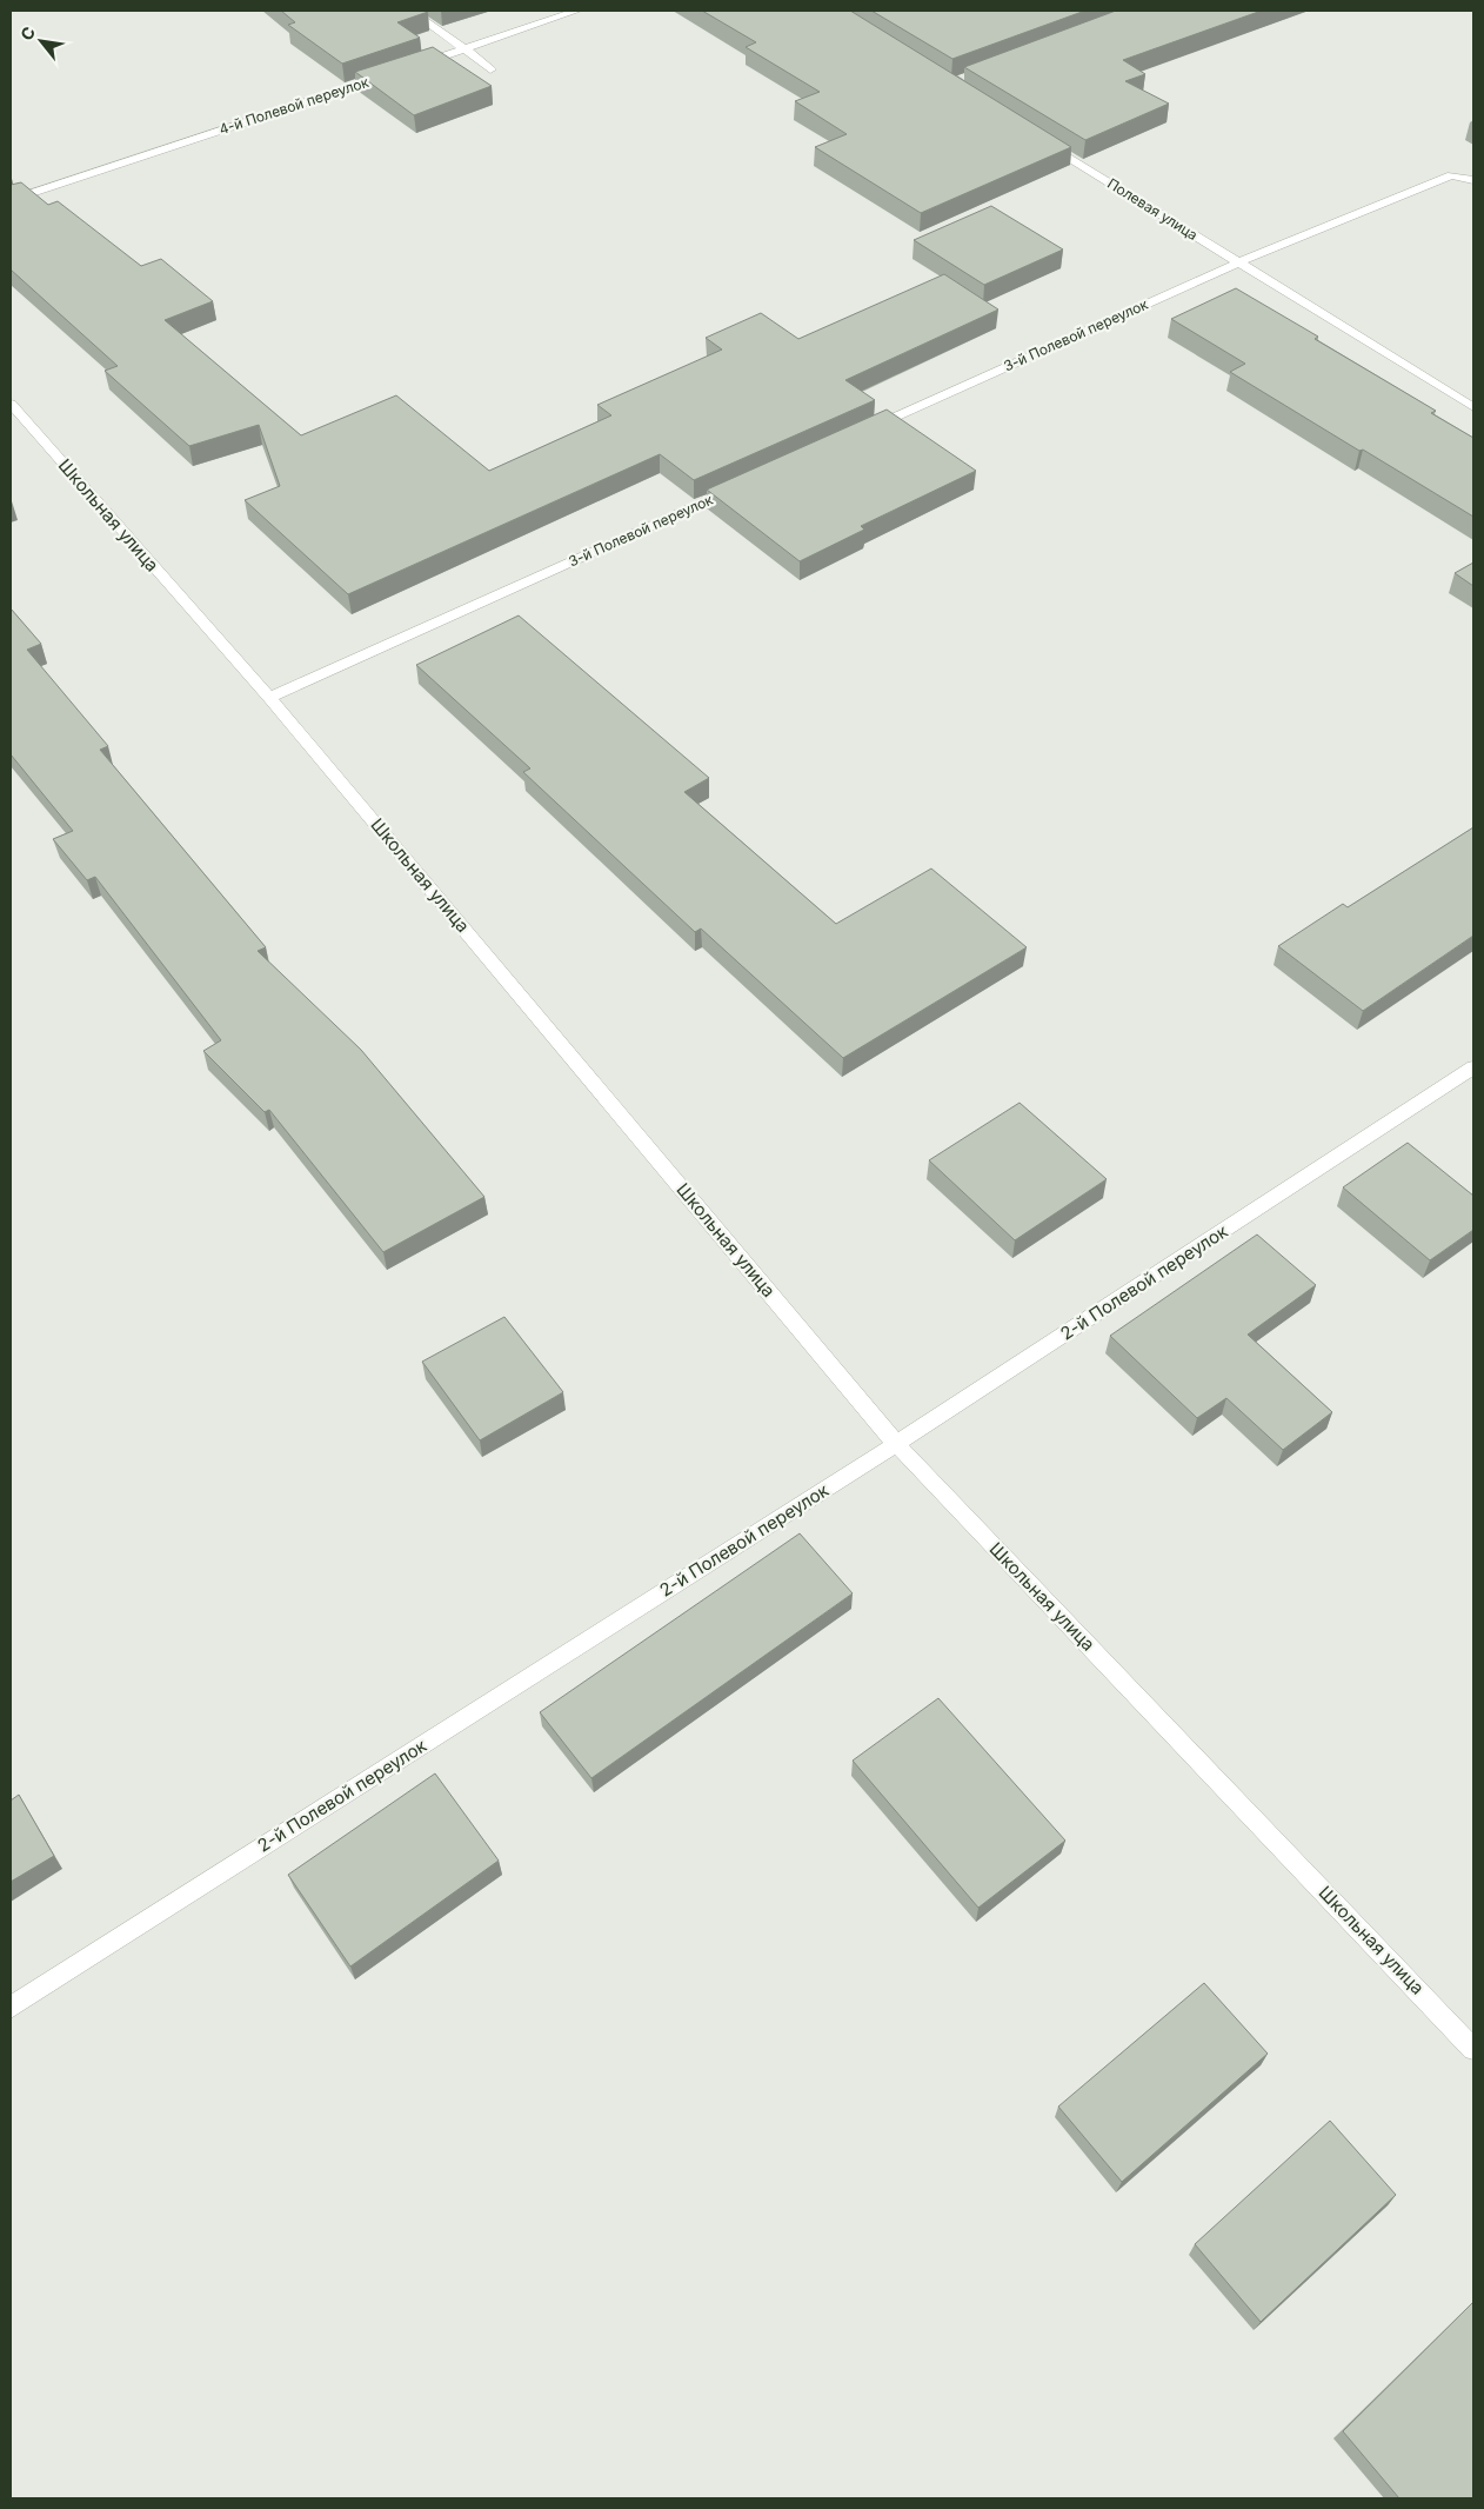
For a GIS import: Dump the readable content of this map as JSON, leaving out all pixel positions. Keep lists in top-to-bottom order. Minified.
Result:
{"streets":{"street":["4-й Полевой переулок","Полевая улица","3-й Полевой переулок","Школьная улица","2-й Полевой переулок"]},"crossings":[["Полевая улица","3-й Полевой переулок"],["3-й Полевой переулок","Школьная улица"],["Школьная улица","2-й Полевой переулок"]],"north":"top left"}
